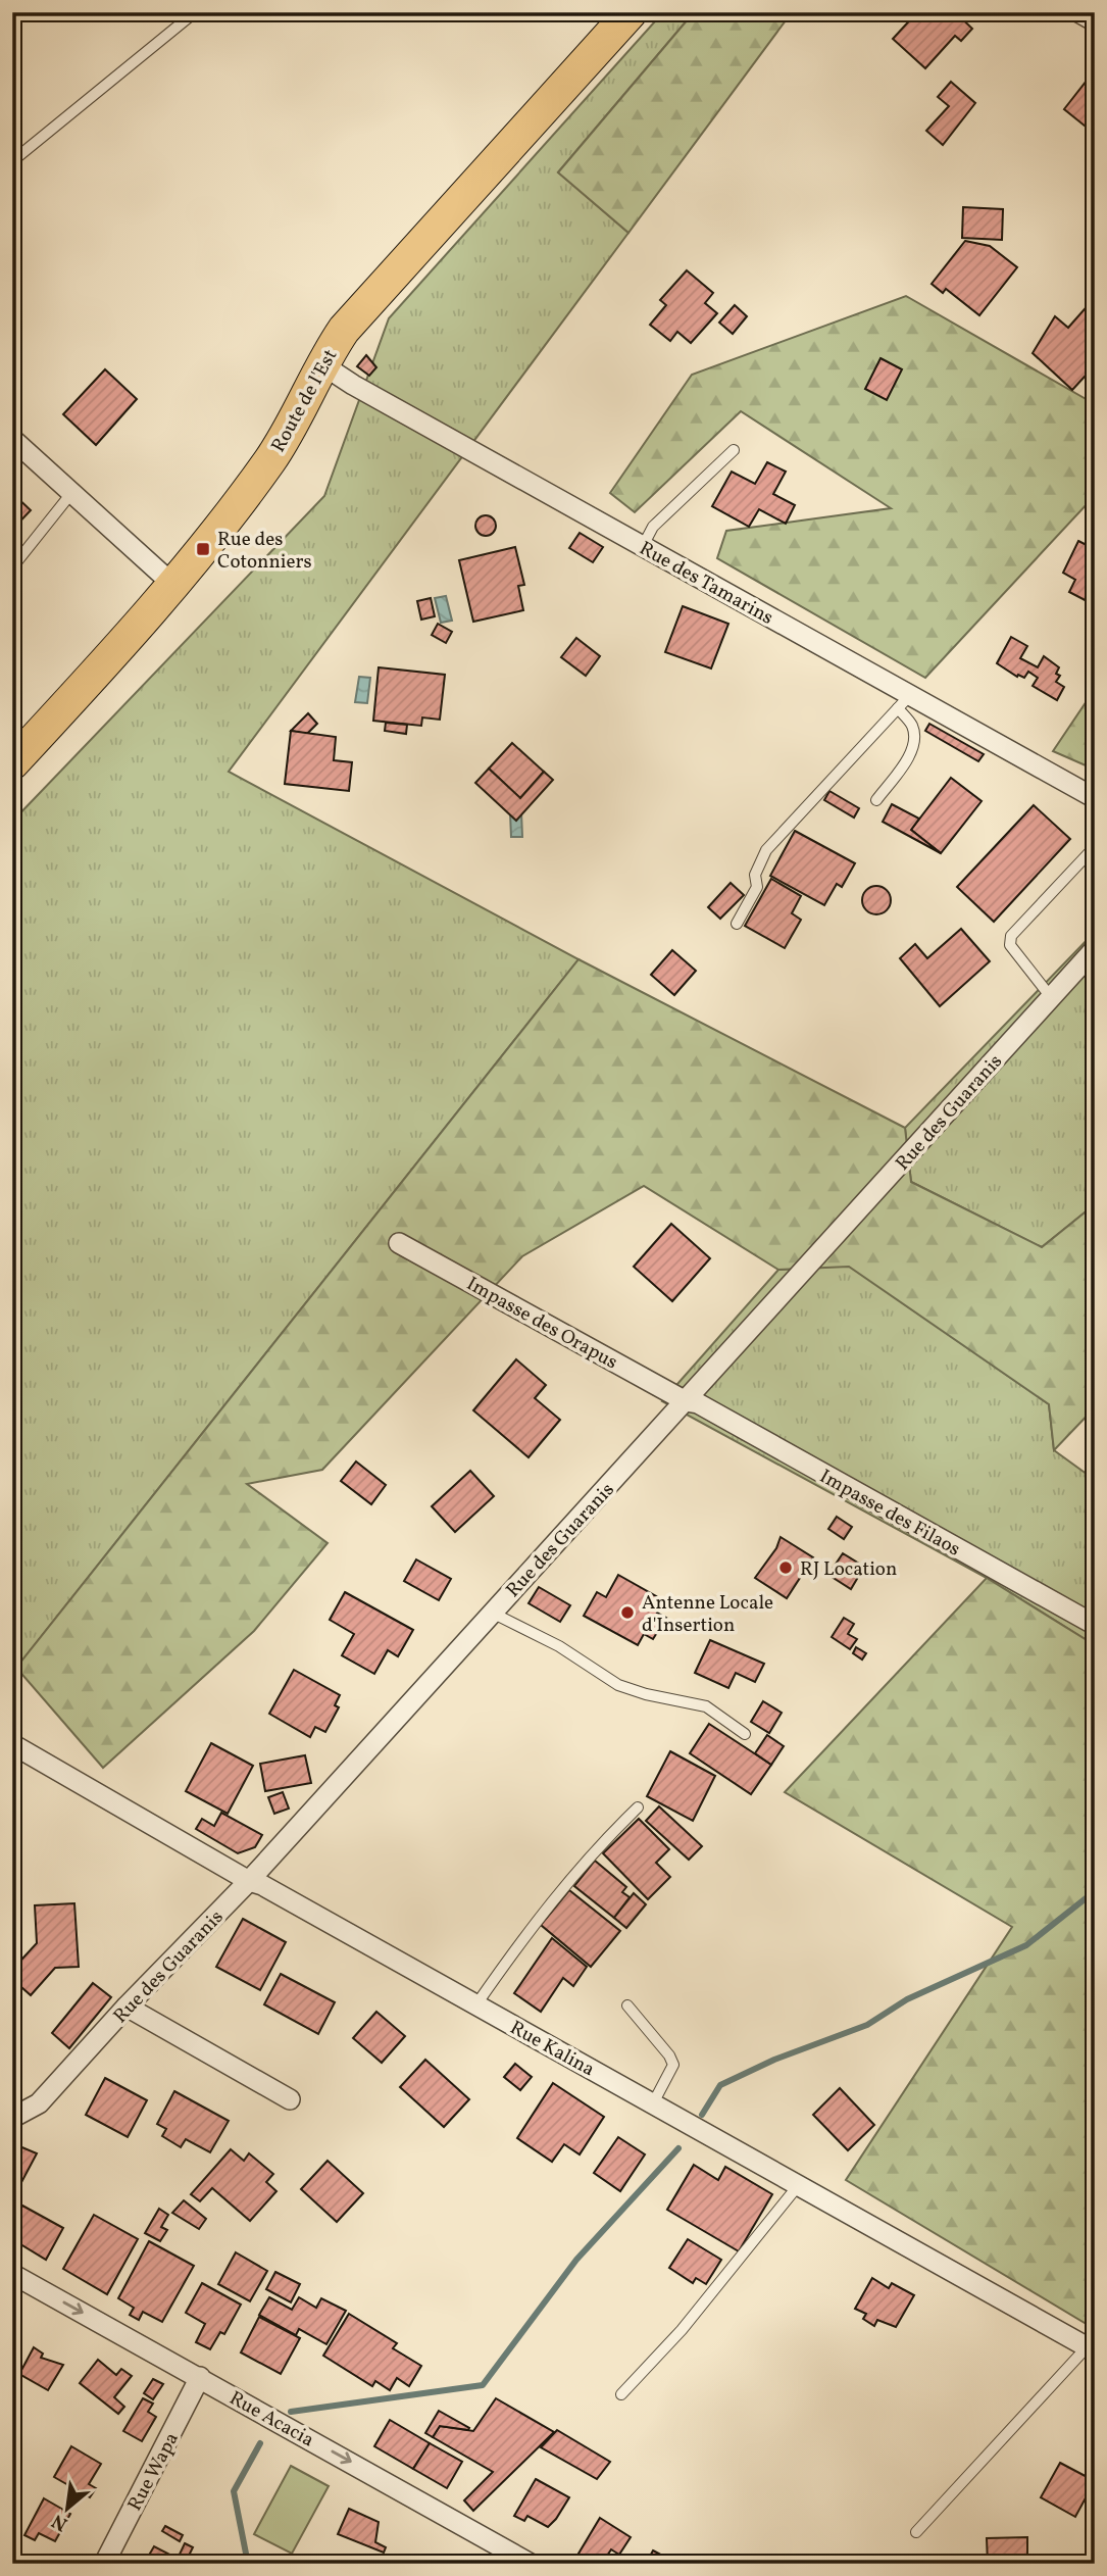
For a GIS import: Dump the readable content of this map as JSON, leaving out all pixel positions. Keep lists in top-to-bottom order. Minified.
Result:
{"streets":{"main road":["Route de l'Est"],"street":["Rue des Tamarins","Rue des Guaranis","Impasse des Orapus","Impasse des Filaos","Rue Kalina","Rue Acacia","Rue Wapa"]},"crossings":[["Route de l'Est","Rue des Tamarins"],["Rue des Guaranis","Impasse des Orapus"],["Rue des Guaranis","Impasse des Filaos"],["Rue des Guaranis","Rue Kalina"],["Impasse des Orapus","Impasse des Filaos"],["Rue Acacia","Rue Wapa"]],"one_way":["Rue Acacia"],"places":{"transit":["Rue des Cotonniers"],"other":["RJ Location","Antenne Locale d'Insertion"]},"north":"bottom left"}
